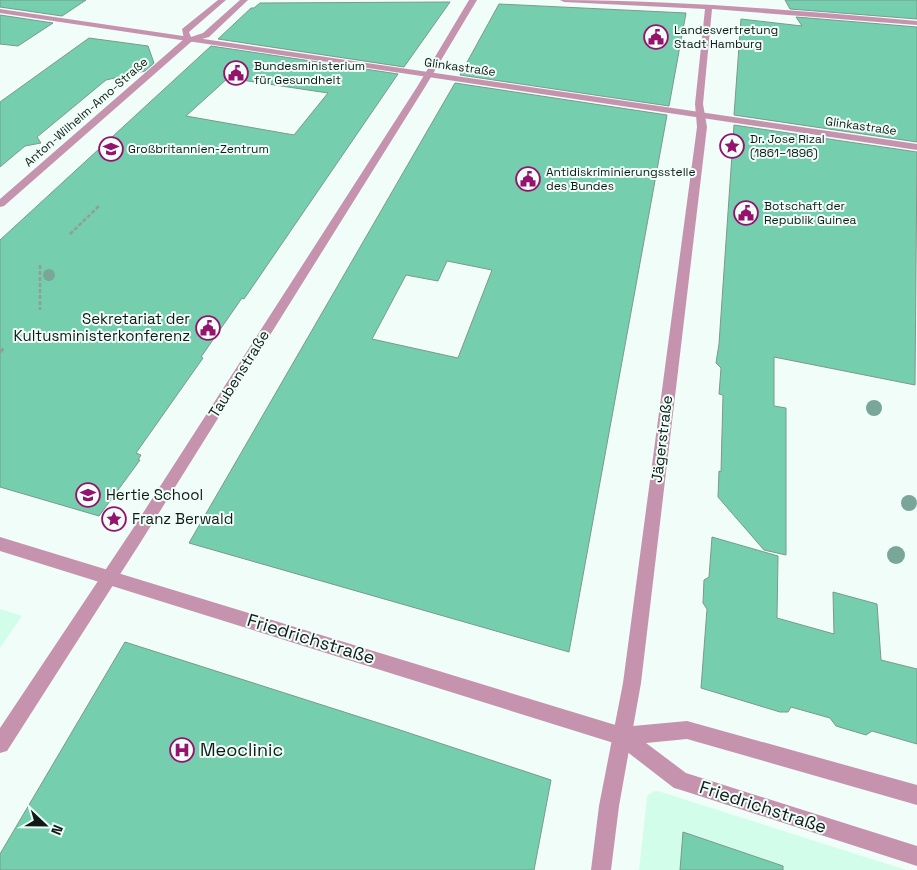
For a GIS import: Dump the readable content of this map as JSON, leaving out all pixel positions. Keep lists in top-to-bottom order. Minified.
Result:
{"streets":{"street":["Glinkastraße","Anton-Wilhelm-Amo-Straße","Taubenstraße","Jägerstraße","Friedrichstraße"]},"crossings":[["Glinkastraße","Anton-Wilhelm-Amo-Straße"],["Glinkastraße","Taubenstraße"],["Glinkastraße","Jägerstraße"],["Taubenstraße","Friedrichstraße"],["Jägerstraße","Friedrichstraße"]],"places":{"public building":["Landesvertretung Stadt Hamburg","Bundesministerium für Gesundheit","Antidiskriminierungsstelle des Bundes","Botschaft der Republik Guinea","Sekretariat der Kultusministerkonferenz"],"place":["Dr. Jose Rizal (1861–1896)","Franz Berwald"],"school or university":["Großbritannien-Zentrum","Hertie School"],"hospital":["Meoclinic"]},"north":"right"}
